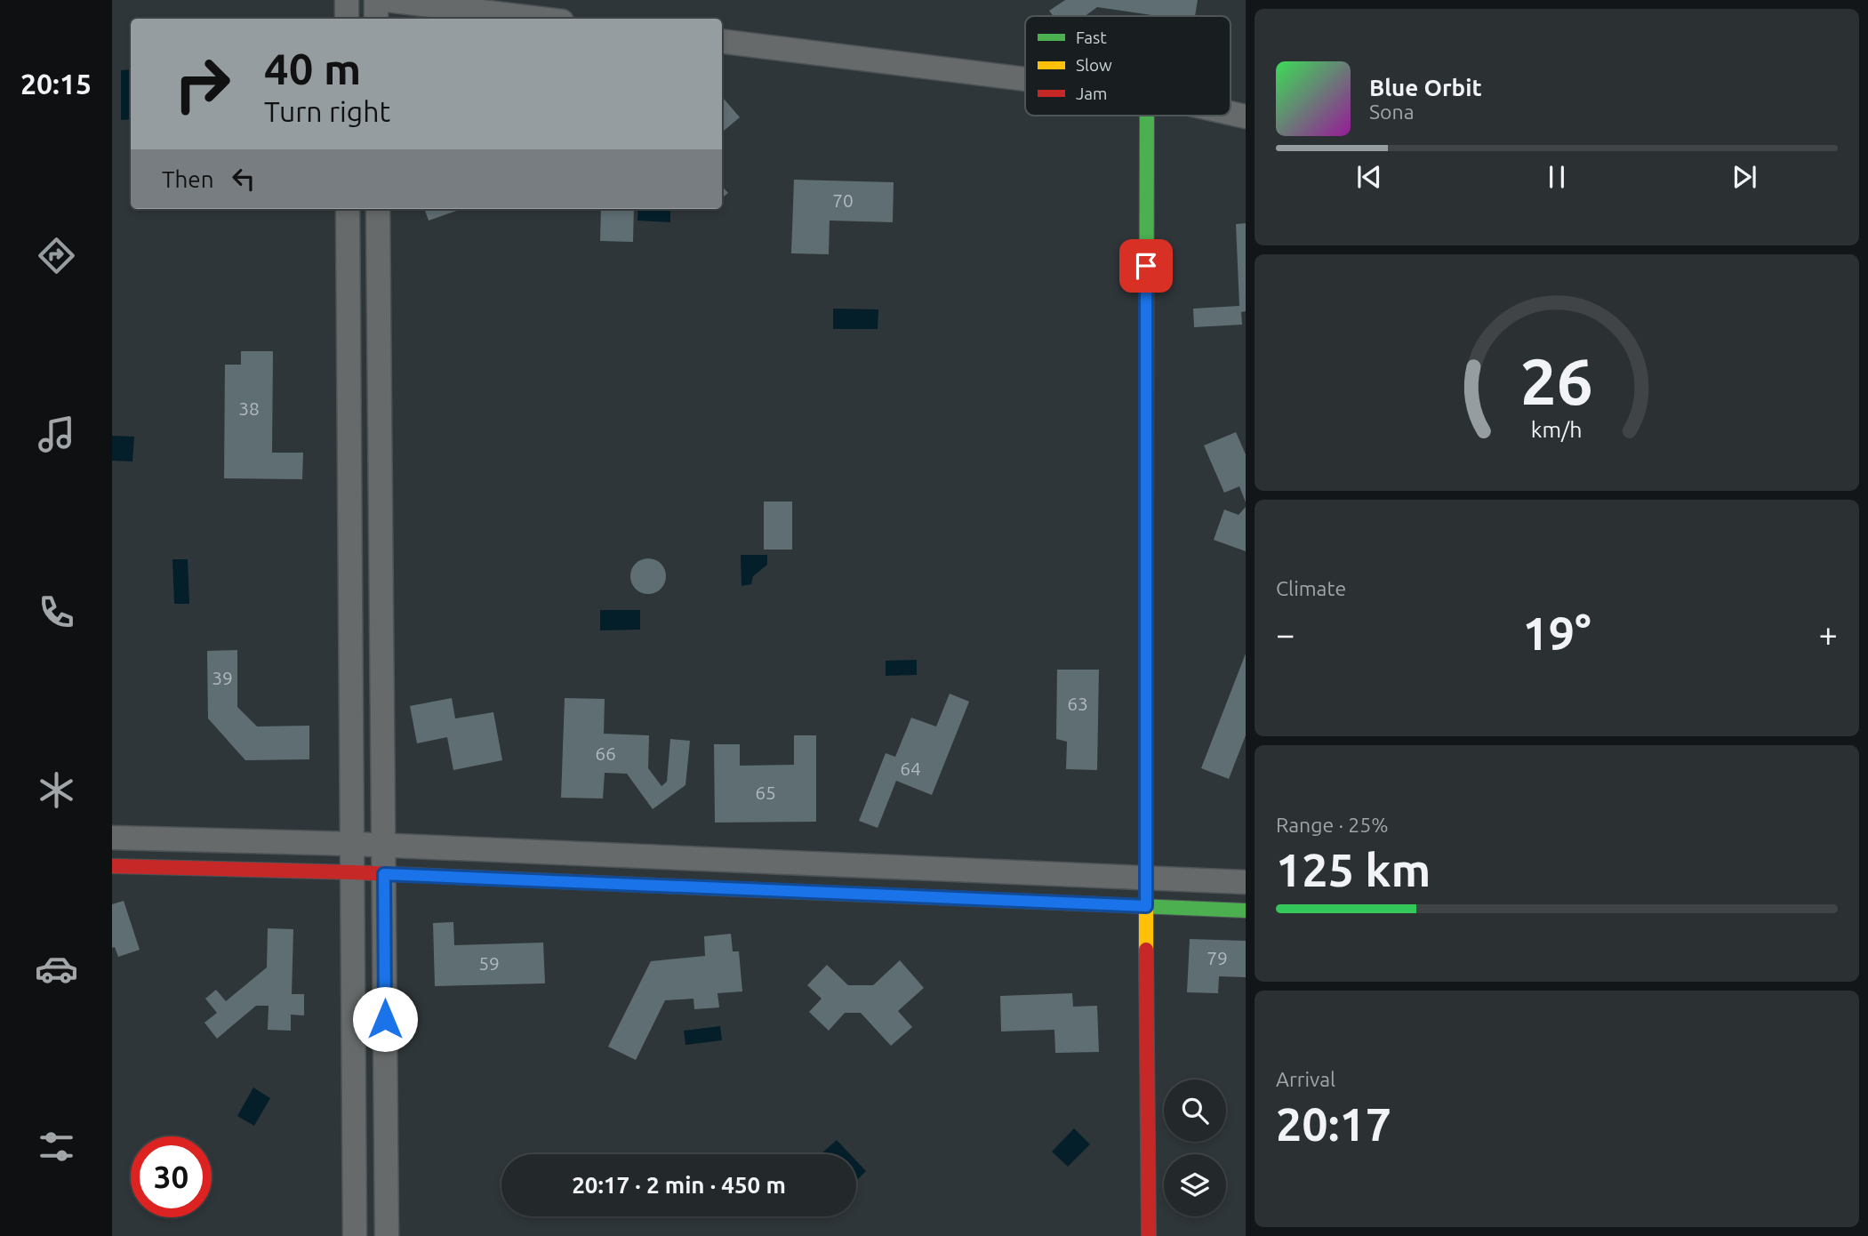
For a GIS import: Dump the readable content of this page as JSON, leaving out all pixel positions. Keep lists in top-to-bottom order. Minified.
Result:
{"house_numbers":["70","38","39","63","66","64","65","79","59"],"legend":["Fast","Slow","Jam"],"page":{"tabs":"20:15","turn":["40 m","Turn right"],"song":["Blue Orbit","Sona"],"then":"Then","tile":["Climate",["Range · 25%","125 km"],["Arrival","20:17"]],"heat":["−","19°","+"],"limit":"30","trip":"20:17 · 2 min · 450 m","gauge":["26","km/h"]}}
